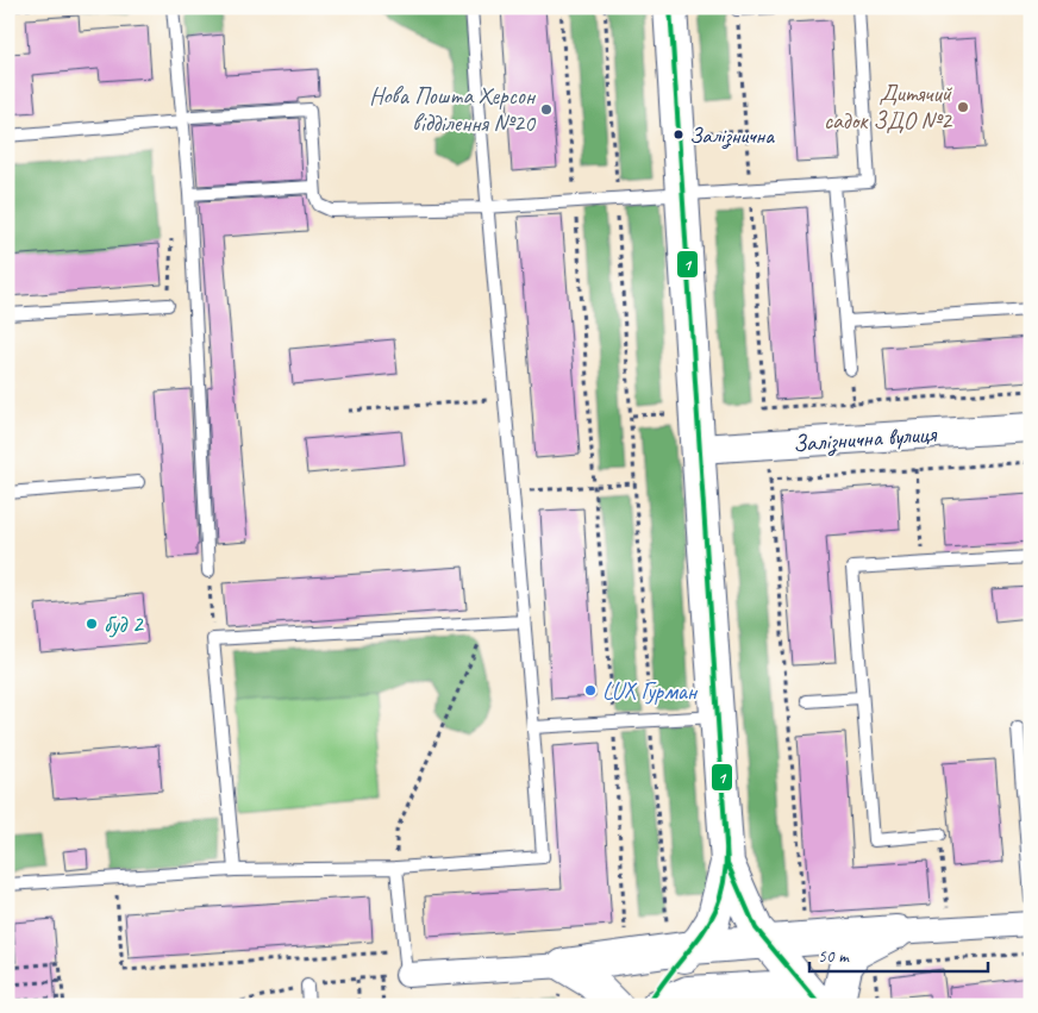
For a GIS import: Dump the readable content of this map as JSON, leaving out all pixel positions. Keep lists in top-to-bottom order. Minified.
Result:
{"streets":{"street":["Залізнична вулиця"]},"places":["Дитячий садок ЗДО №2","Нова Пошта Херсон відділення №20","Залізнична","буд 2","LUX Гурман"],"lines":["transit line 1"],"scale_bar":"50 m"}
